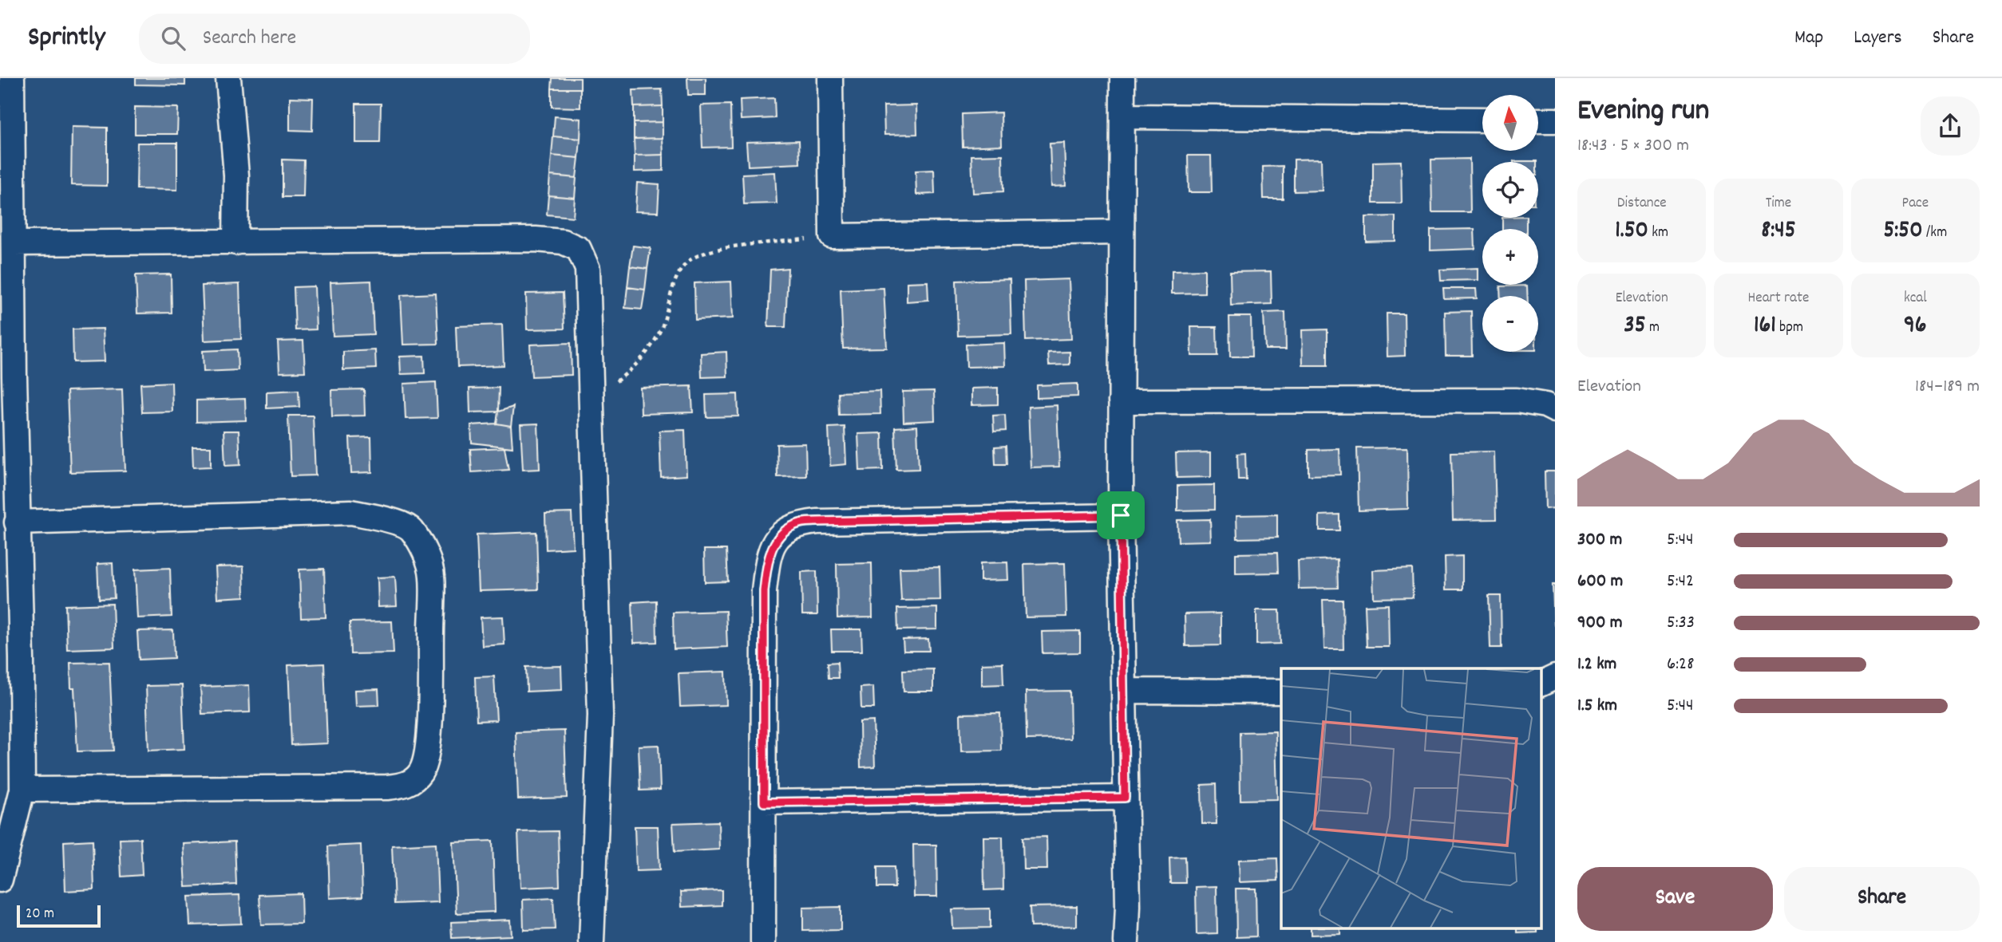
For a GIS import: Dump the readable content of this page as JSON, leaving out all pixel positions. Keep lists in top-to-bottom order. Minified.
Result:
{"scale_bar":"20 m","north":"top","page":{"header":"Sprintly","search":"Search here","nav":["Map","Layers","Share"],"heading":["Evening run","18:43 · 5 × 300 m"],"map_buttons":["+","−"],"stats":[["Distance","1.50 km"],["Time","8:45"],["Pace","5:50 /km"],["Elevation","35 m"],["Heart rate","161 bpm"],["kcal","96"]],"chart":["Elevation","184–189 m"],"list":[{"name":"300 m","note":"5:44"},{"name":"600 m","note":"5:42"},{"name":"900 m","note":"5:33"},{"name":"1.2 km","note":"6:28"},{"name":"1.5 km","note":"5:44"}],"buttons":["Save","Share"],"scale":"20 m"}}
